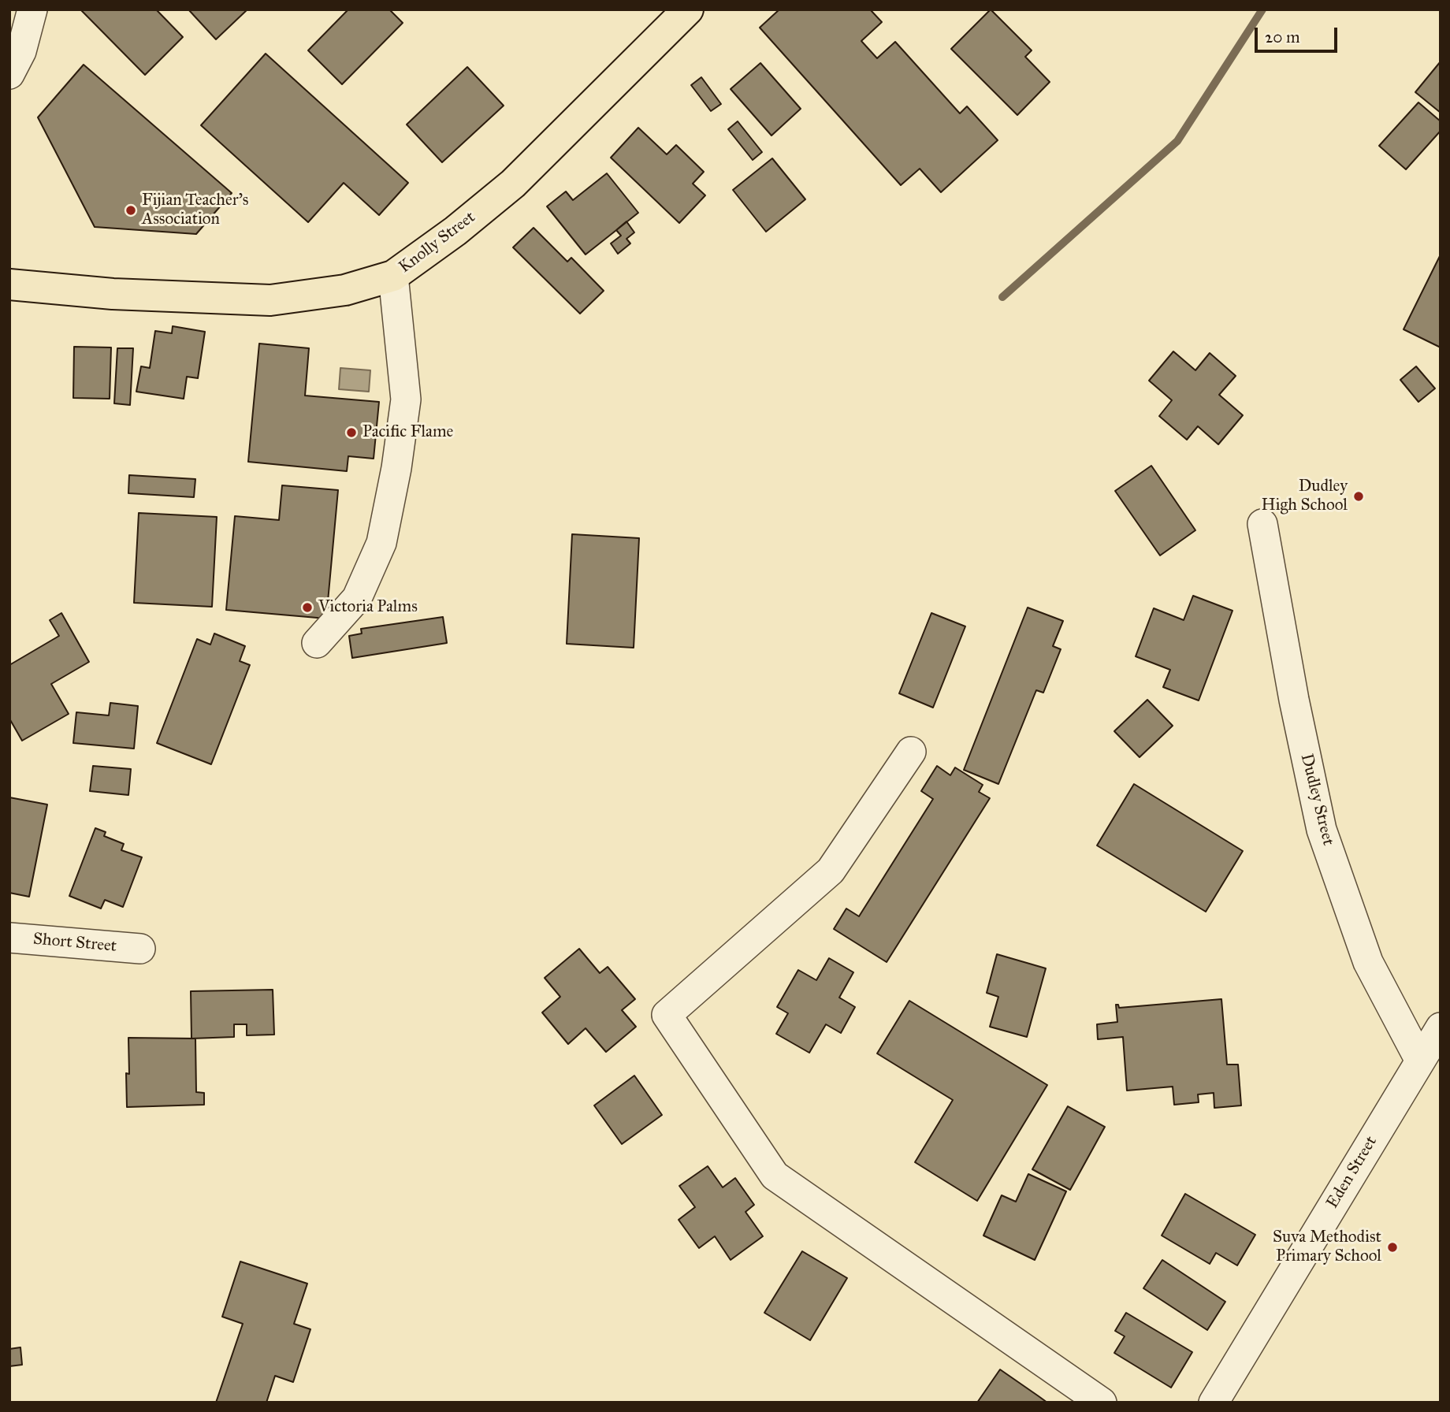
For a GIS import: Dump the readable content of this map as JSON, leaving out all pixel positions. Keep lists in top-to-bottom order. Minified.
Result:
{"streets":{"main road":["Knolly Street"],"street":["Dudley Street","Short Street","Eden Street"]},"crossings":[["Dudley Street","Eden Street"]],"places":["Fijian Teacher's Association","Pacific Flame","Dudley High School","Victoria Palms","Suva Methodist Primary School"],"scale_bar":"20 m"}
